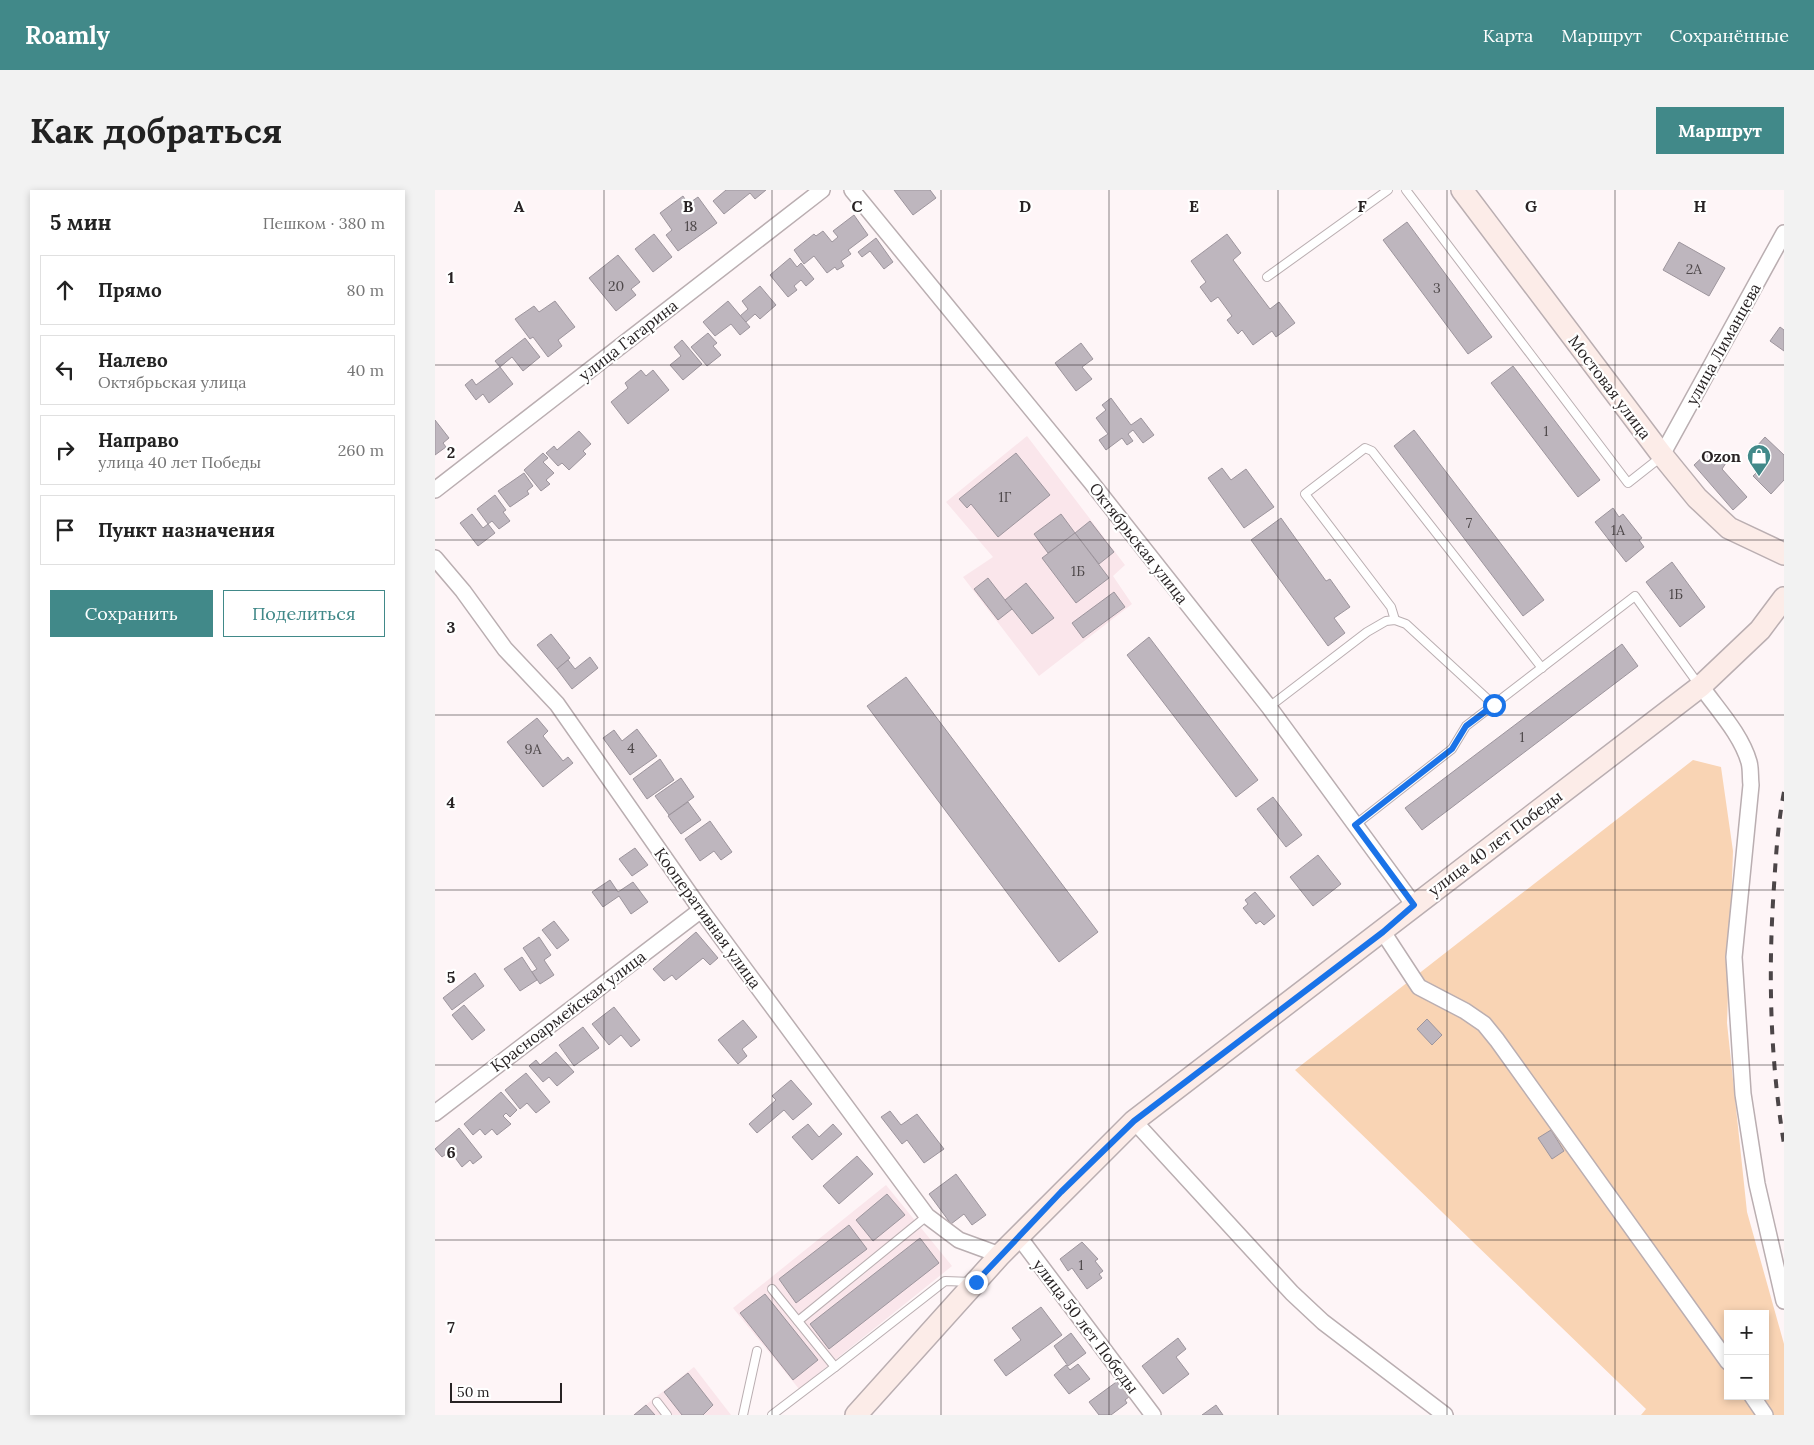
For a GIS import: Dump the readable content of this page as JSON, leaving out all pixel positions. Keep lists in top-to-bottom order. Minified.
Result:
{"streets":{"street":["улица Гагарина","улица Лиманцева","Мостовая улица","Октябрьская улица","улица 40 лет Победы","Кооперативная улица","Красноармейская улица","улица 50 лет Победы"]},"crossings":[["улица Лиманцева","Мостовая улица"],["Октябрьская улица","улица 40 лет Победы"],["улица 40 лет Победы","Кооперативная улица"],["улица 40 лет Победы","улица 50 лет Победы"],["Кооперативная улица","Красноармейская улица"]],"places":{"shop":["Ozon"]},"house_numbers":["18","2А","20","3","1","1Г","7","1А","1Б","1Б","1","4","9А","1"],"scale_bar":"50 m","page":{"header":"Roamly","nav":["Карта","Маршрут","Сохранённые"],"buttons":["Маршрут",["Сохранить","Поделиться"]],"title":"Как добраться","heading":["5 мин","Пешком · 380 m"],"list":[["Прямо","80 m"],["Налево","Октябрьская улица","40 m"],["Направо","улица 40 лет Победы","260 m"],"Пункт назначения"],"map_buttons":["+","−"],"scale":"50 m"},"grid":{"columns":["A","B","C","D","E","F","G","H"],"rows":["1","2","3","4","5","6","7"]}}
